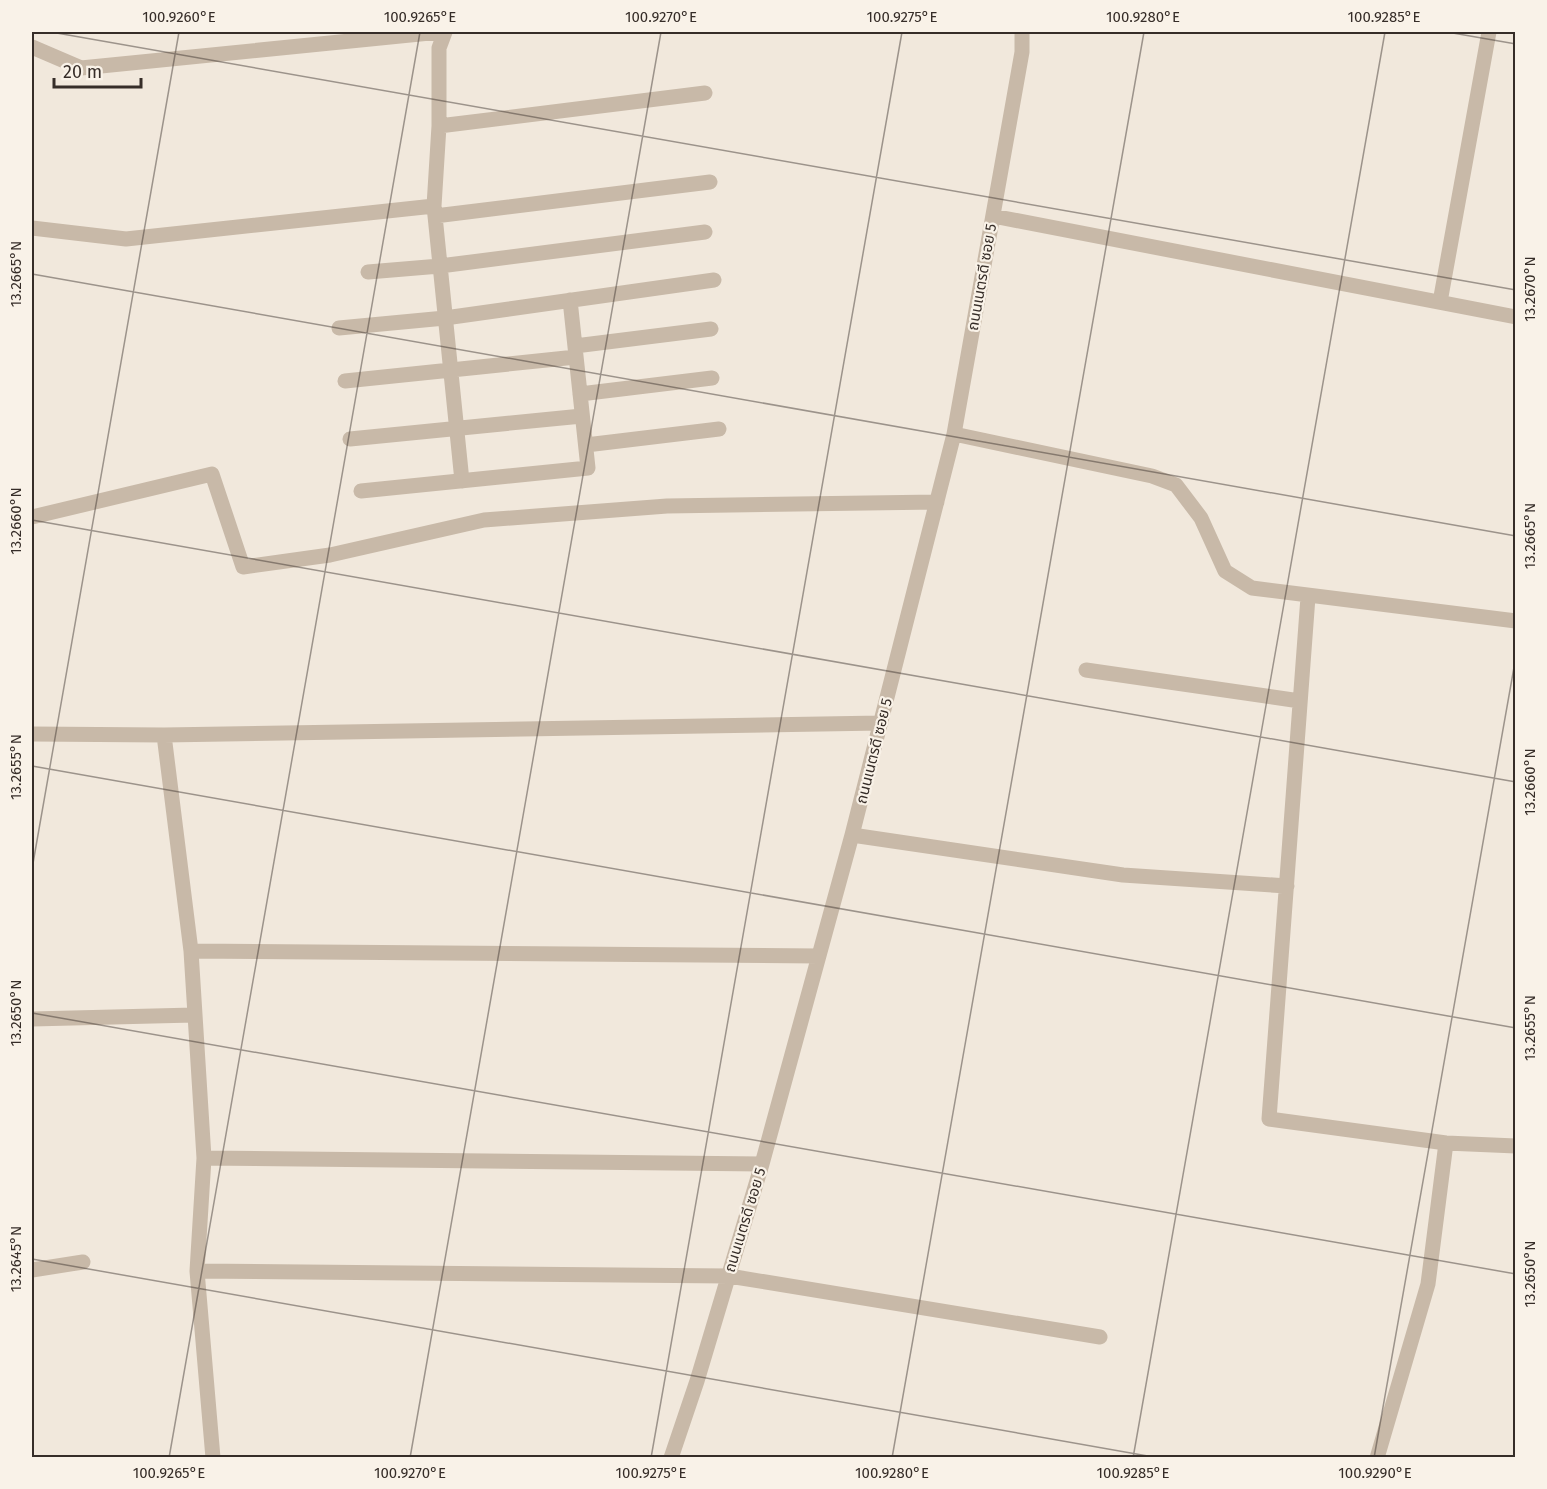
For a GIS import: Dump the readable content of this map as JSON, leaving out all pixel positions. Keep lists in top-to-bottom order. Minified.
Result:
{"streets":{"street":["ถนนเนตรดี ซอย 5"]},"scale_bar":"20 m","coordinates":["100.9260°E","100.9265°E","100.9270°E","100.9275°E","100.9280°E","100.9285°E","13.2665°N","13.2670°N","13.2660°N","13.2655°N","13.2650°N","13.2645°N","100.9290°E"]}
